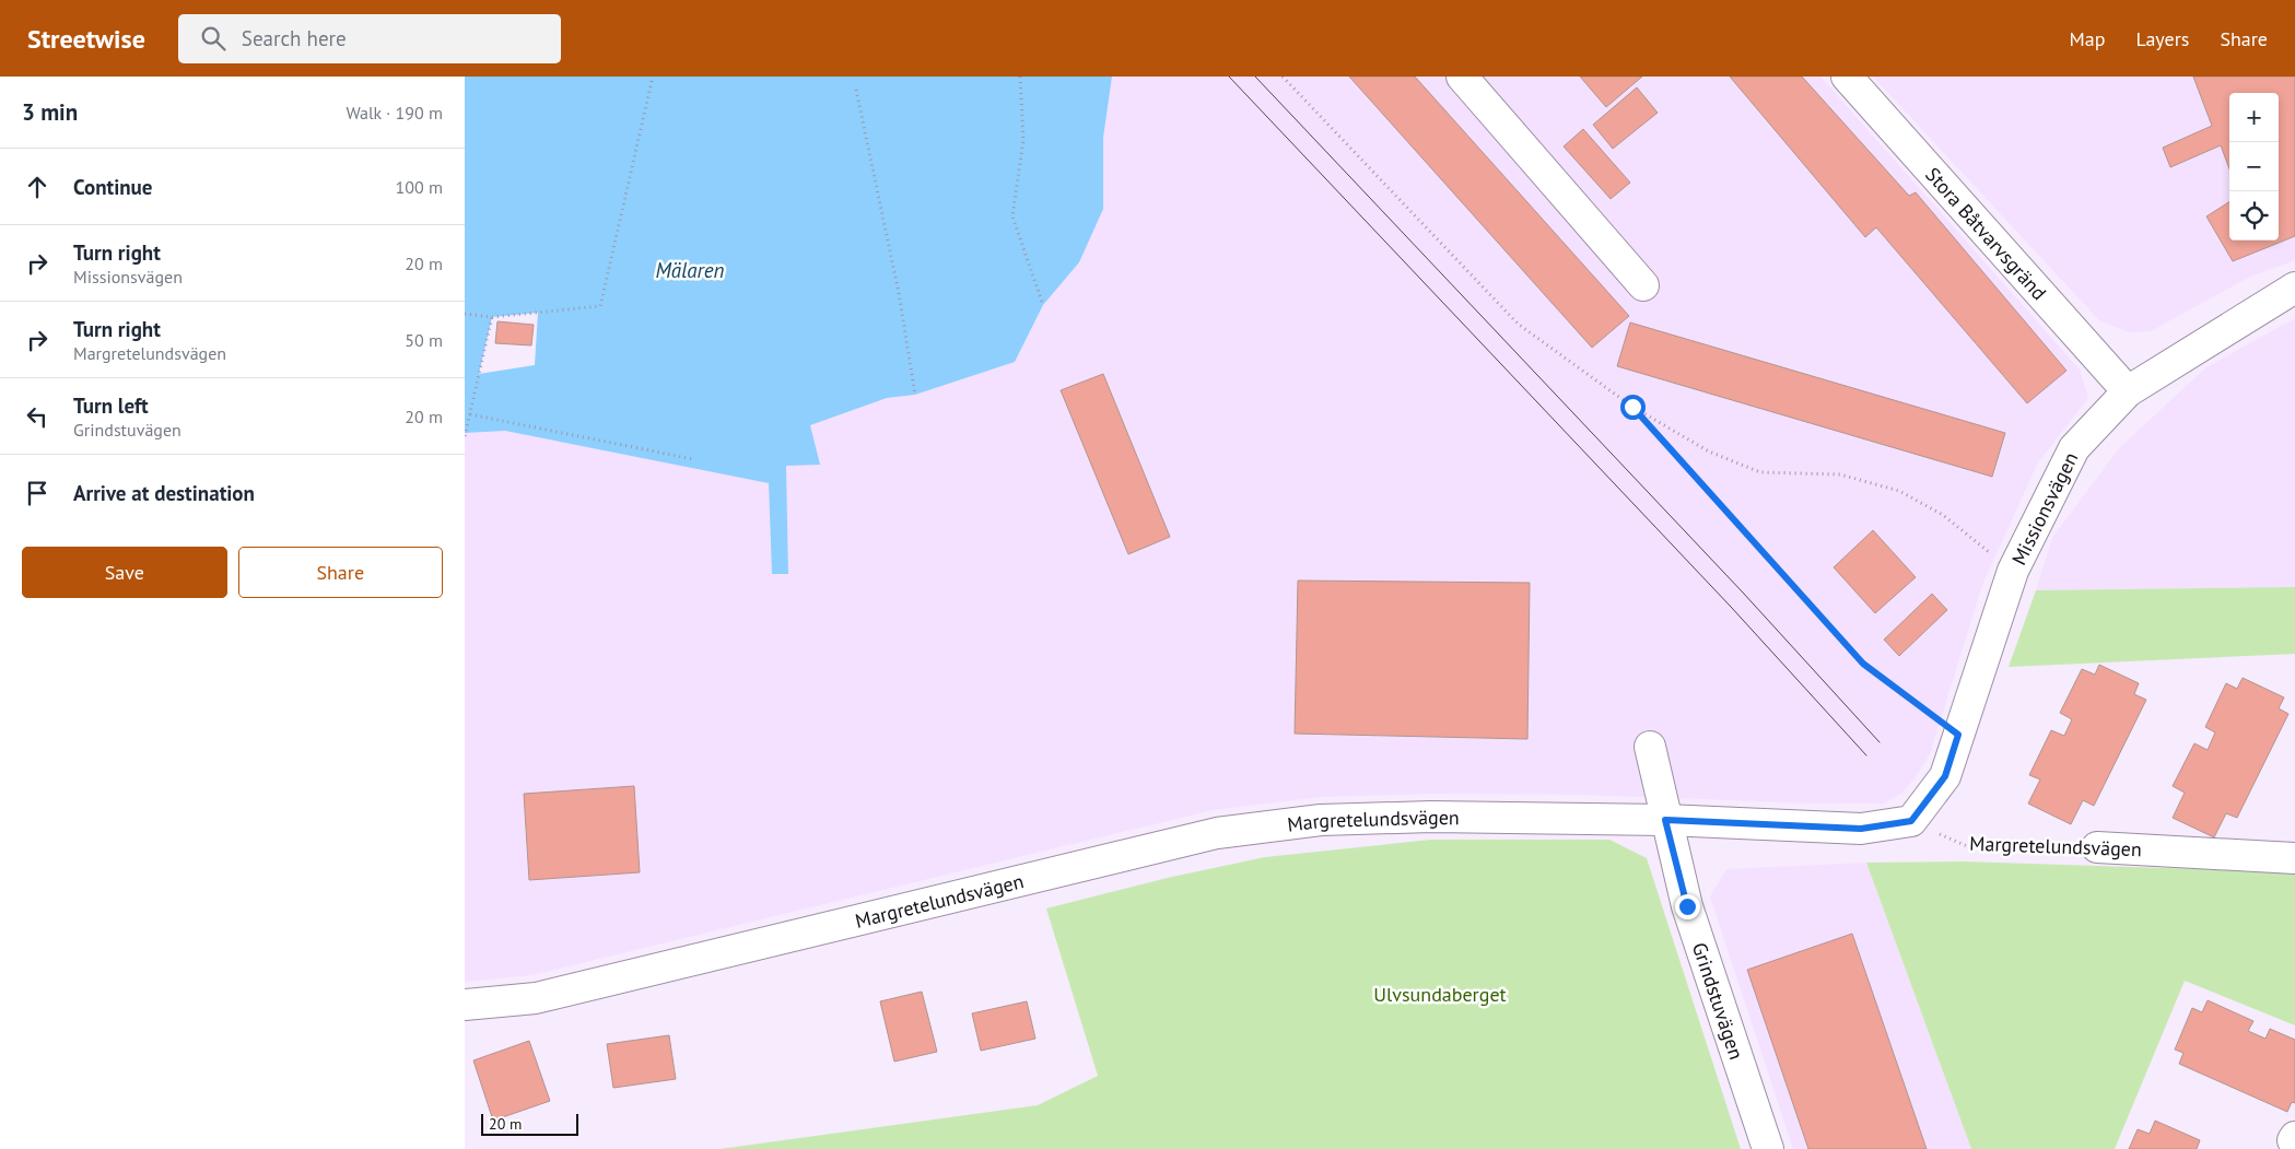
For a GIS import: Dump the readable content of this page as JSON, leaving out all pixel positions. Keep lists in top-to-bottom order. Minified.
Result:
{"streets":{"street":["Stora Båtvarvsgränd","Missionsvägen","Margretelundsvägen","Grindstuvägen"]},"crossings":[["Stora Båtvarvsgränd","Missionsvägen"],["Missionsvägen","Margretelundsvägen"],["Margretelundsvägen","Grindstuvägen"]],"water":["Mälaren"],"parks":["Ulvsundaberget"],"scale_bar":"20 m","page":{"header":"Streetwise","search":"Search here","nav":["Map","Layers","Share"],"heading":["3 min","Walk · 190 m"],"map_buttons":["+","−"],"list":[["Continue","100 m"],["Turn right","Missionsvägen","20 m"],["Turn right","Margretelundsvägen","50 m"],["Turn left","Grindstuvägen","20 m"],"Arrive at destination"],"buttons":["Save","Share"],"scale":"20 m"}}
